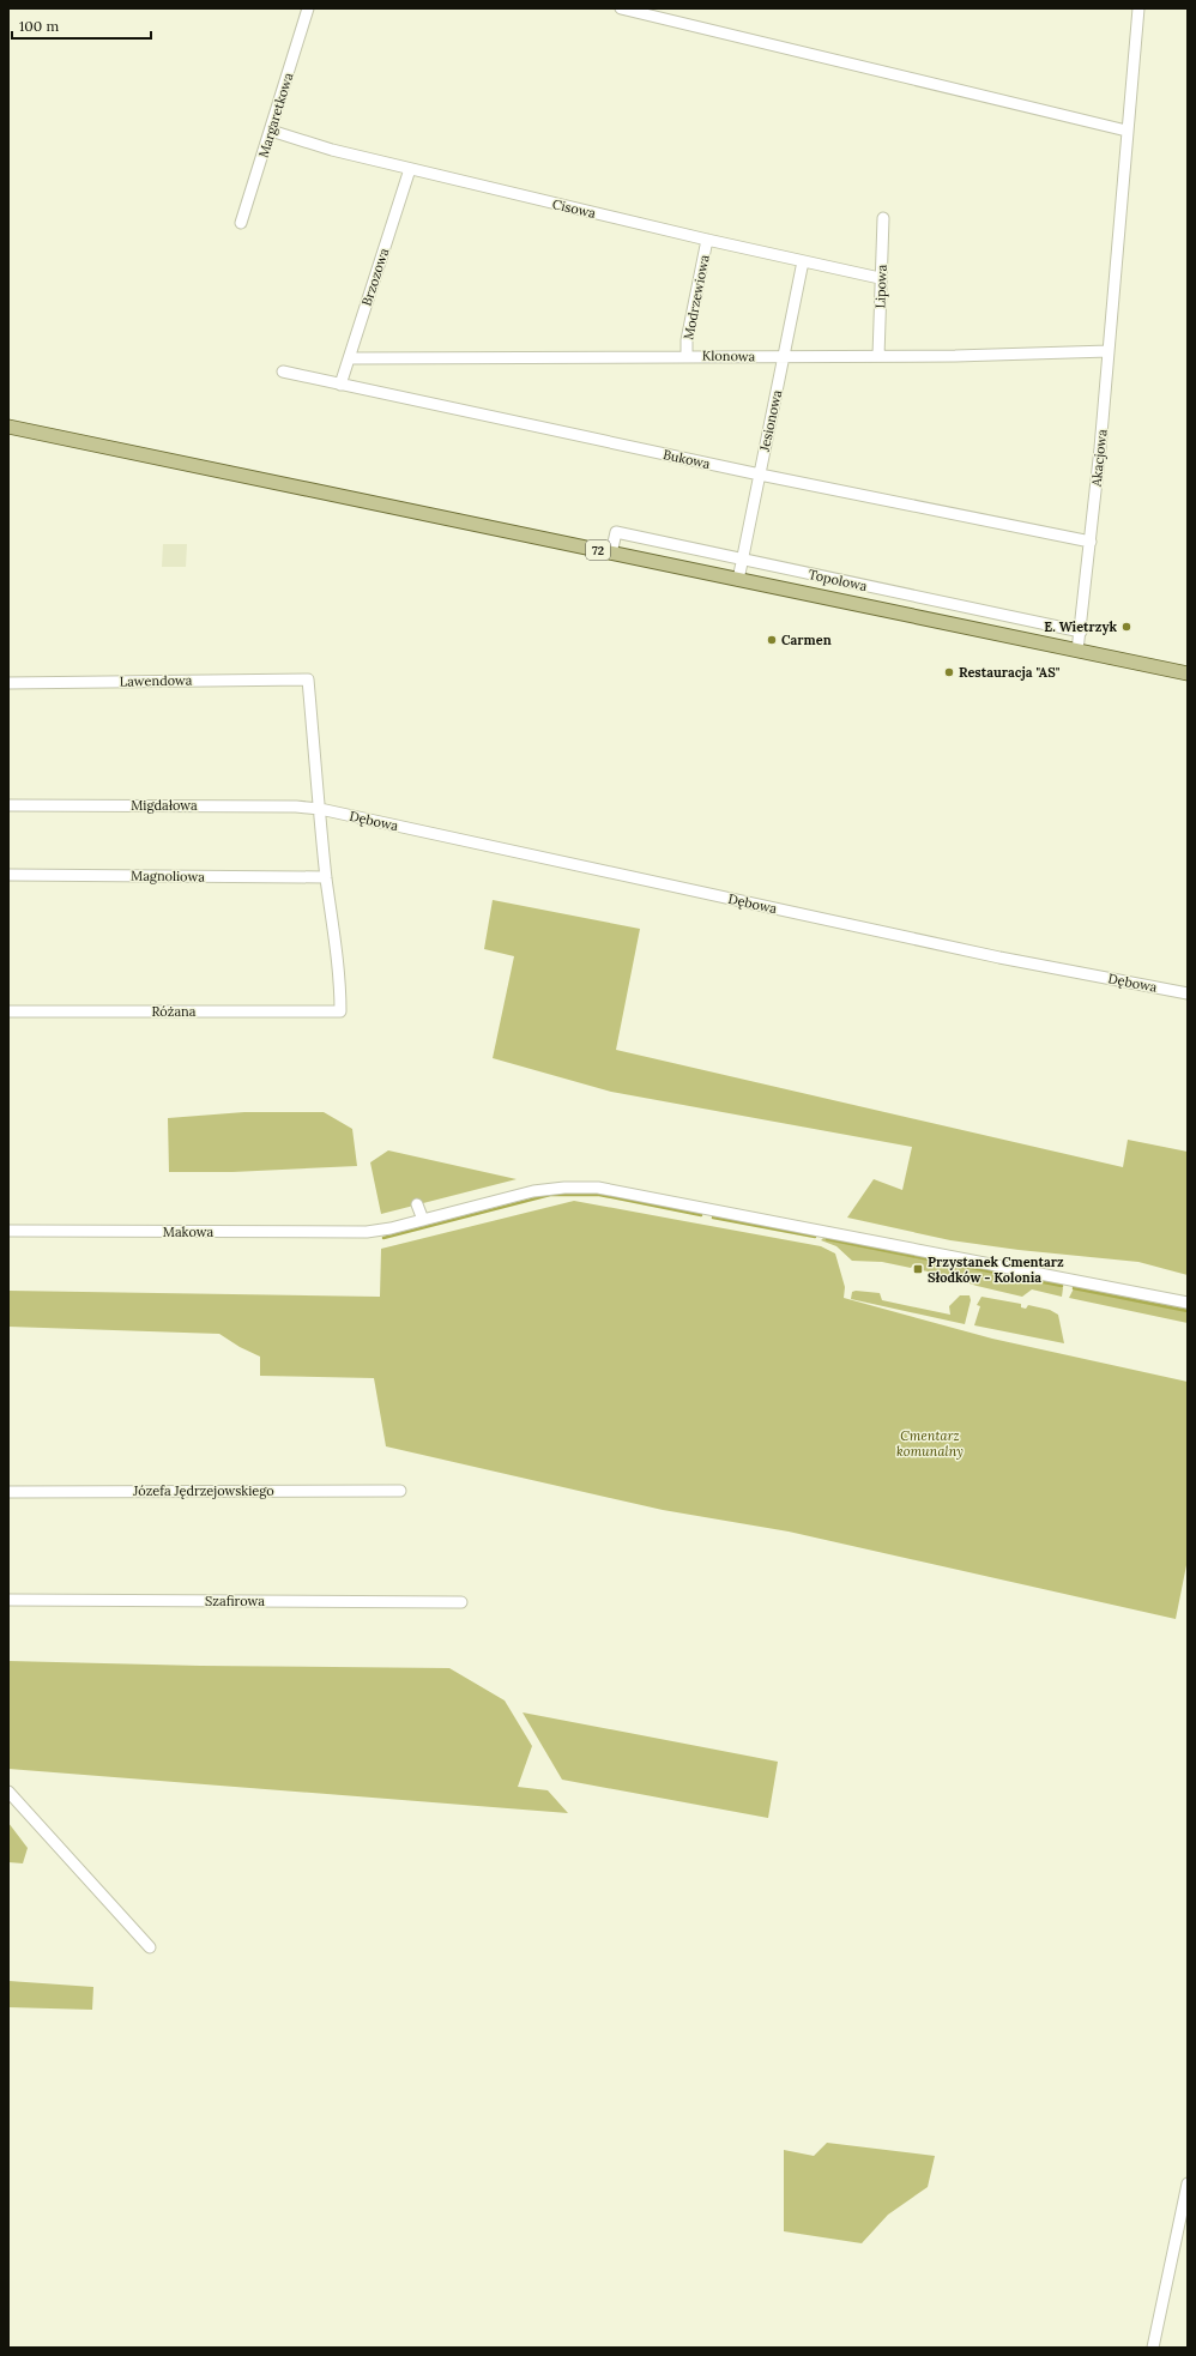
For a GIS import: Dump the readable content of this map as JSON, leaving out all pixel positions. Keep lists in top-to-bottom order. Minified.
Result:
{"streets":{"main road":["72"],"street":["Margaretkowa","Cisowa","Brzozowa","Lipowa","Modrzewiowa","Klonowa","Jesionowa","Akacjowa","Bukowa","Topolowa","Lawendowa","Migdałowa","Dębowa","Magnoliowa","Różana","Makowa","Józefa Jędrzejowskiego","Szafirowa"]},"crossings":[["Margaretkowa","Cisowa"],["Cisowa","Brzozowa"],["Cisowa","Lipowa"],["Cisowa","Modrzewiowa"],["Cisowa","Jesionowa"],["Brzozowa","Klonowa"],["Brzozowa","Bukowa"],["Lipowa","Klonowa"],["Modrzewiowa","Klonowa"],["Klonowa","Jesionowa"],["Klonowa","Akacjowa"],["Jesionowa","Bukowa"],["Jesionowa","72"],["Jesionowa","Topolowa"],["Akacjowa","Bukowa"],["Akacjowa","72"],["Akacjowa","Topolowa"],["72","Topolowa"],["Lawendowa","Migdałowa"],["Lawendowa","Dębowa"],["Migdałowa","Dębowa"],["Magnoliowa","Różana"]],"parks":["Cmentarz komunalny"],"places":{"other":["E. Wietrzyk","Carmen","Restauracja \"AS\""],"transit":["Przystanek Cmentarz Słodków - Kolonia"]},"scale_bar":"100 m"}
